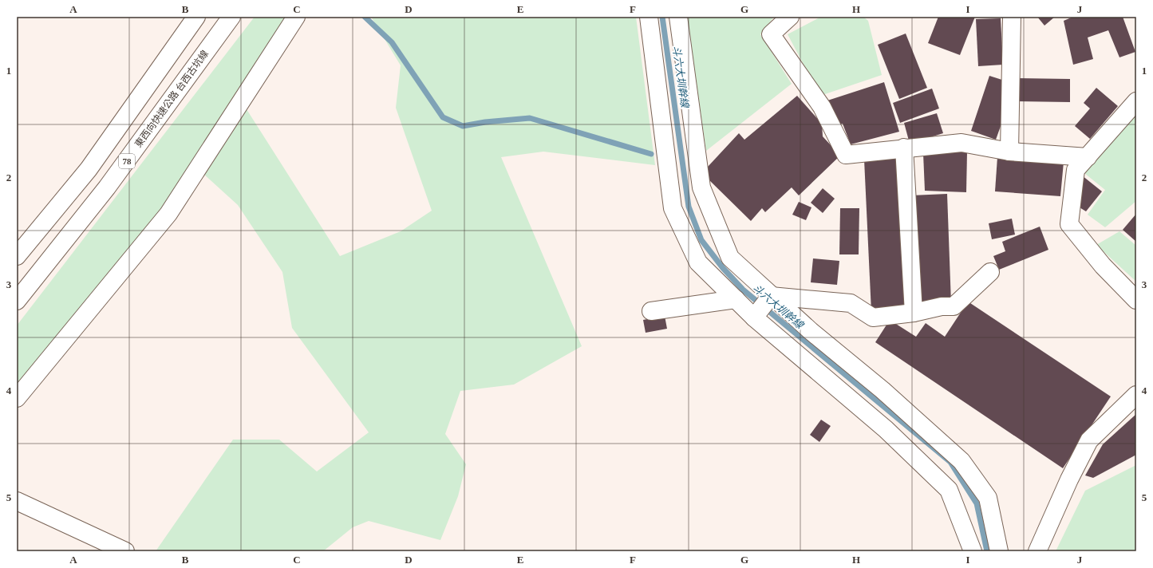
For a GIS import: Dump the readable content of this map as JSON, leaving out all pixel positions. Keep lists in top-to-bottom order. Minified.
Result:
{"streets":{"main road":["東西向快速公路 台西古坑線","78"]},"water":["斗六大圳幹線"],"grid":{"columns":["A","B","C","D","E","F","G","H","I","J"],"rows":["1","2","3","4","5"]}}
